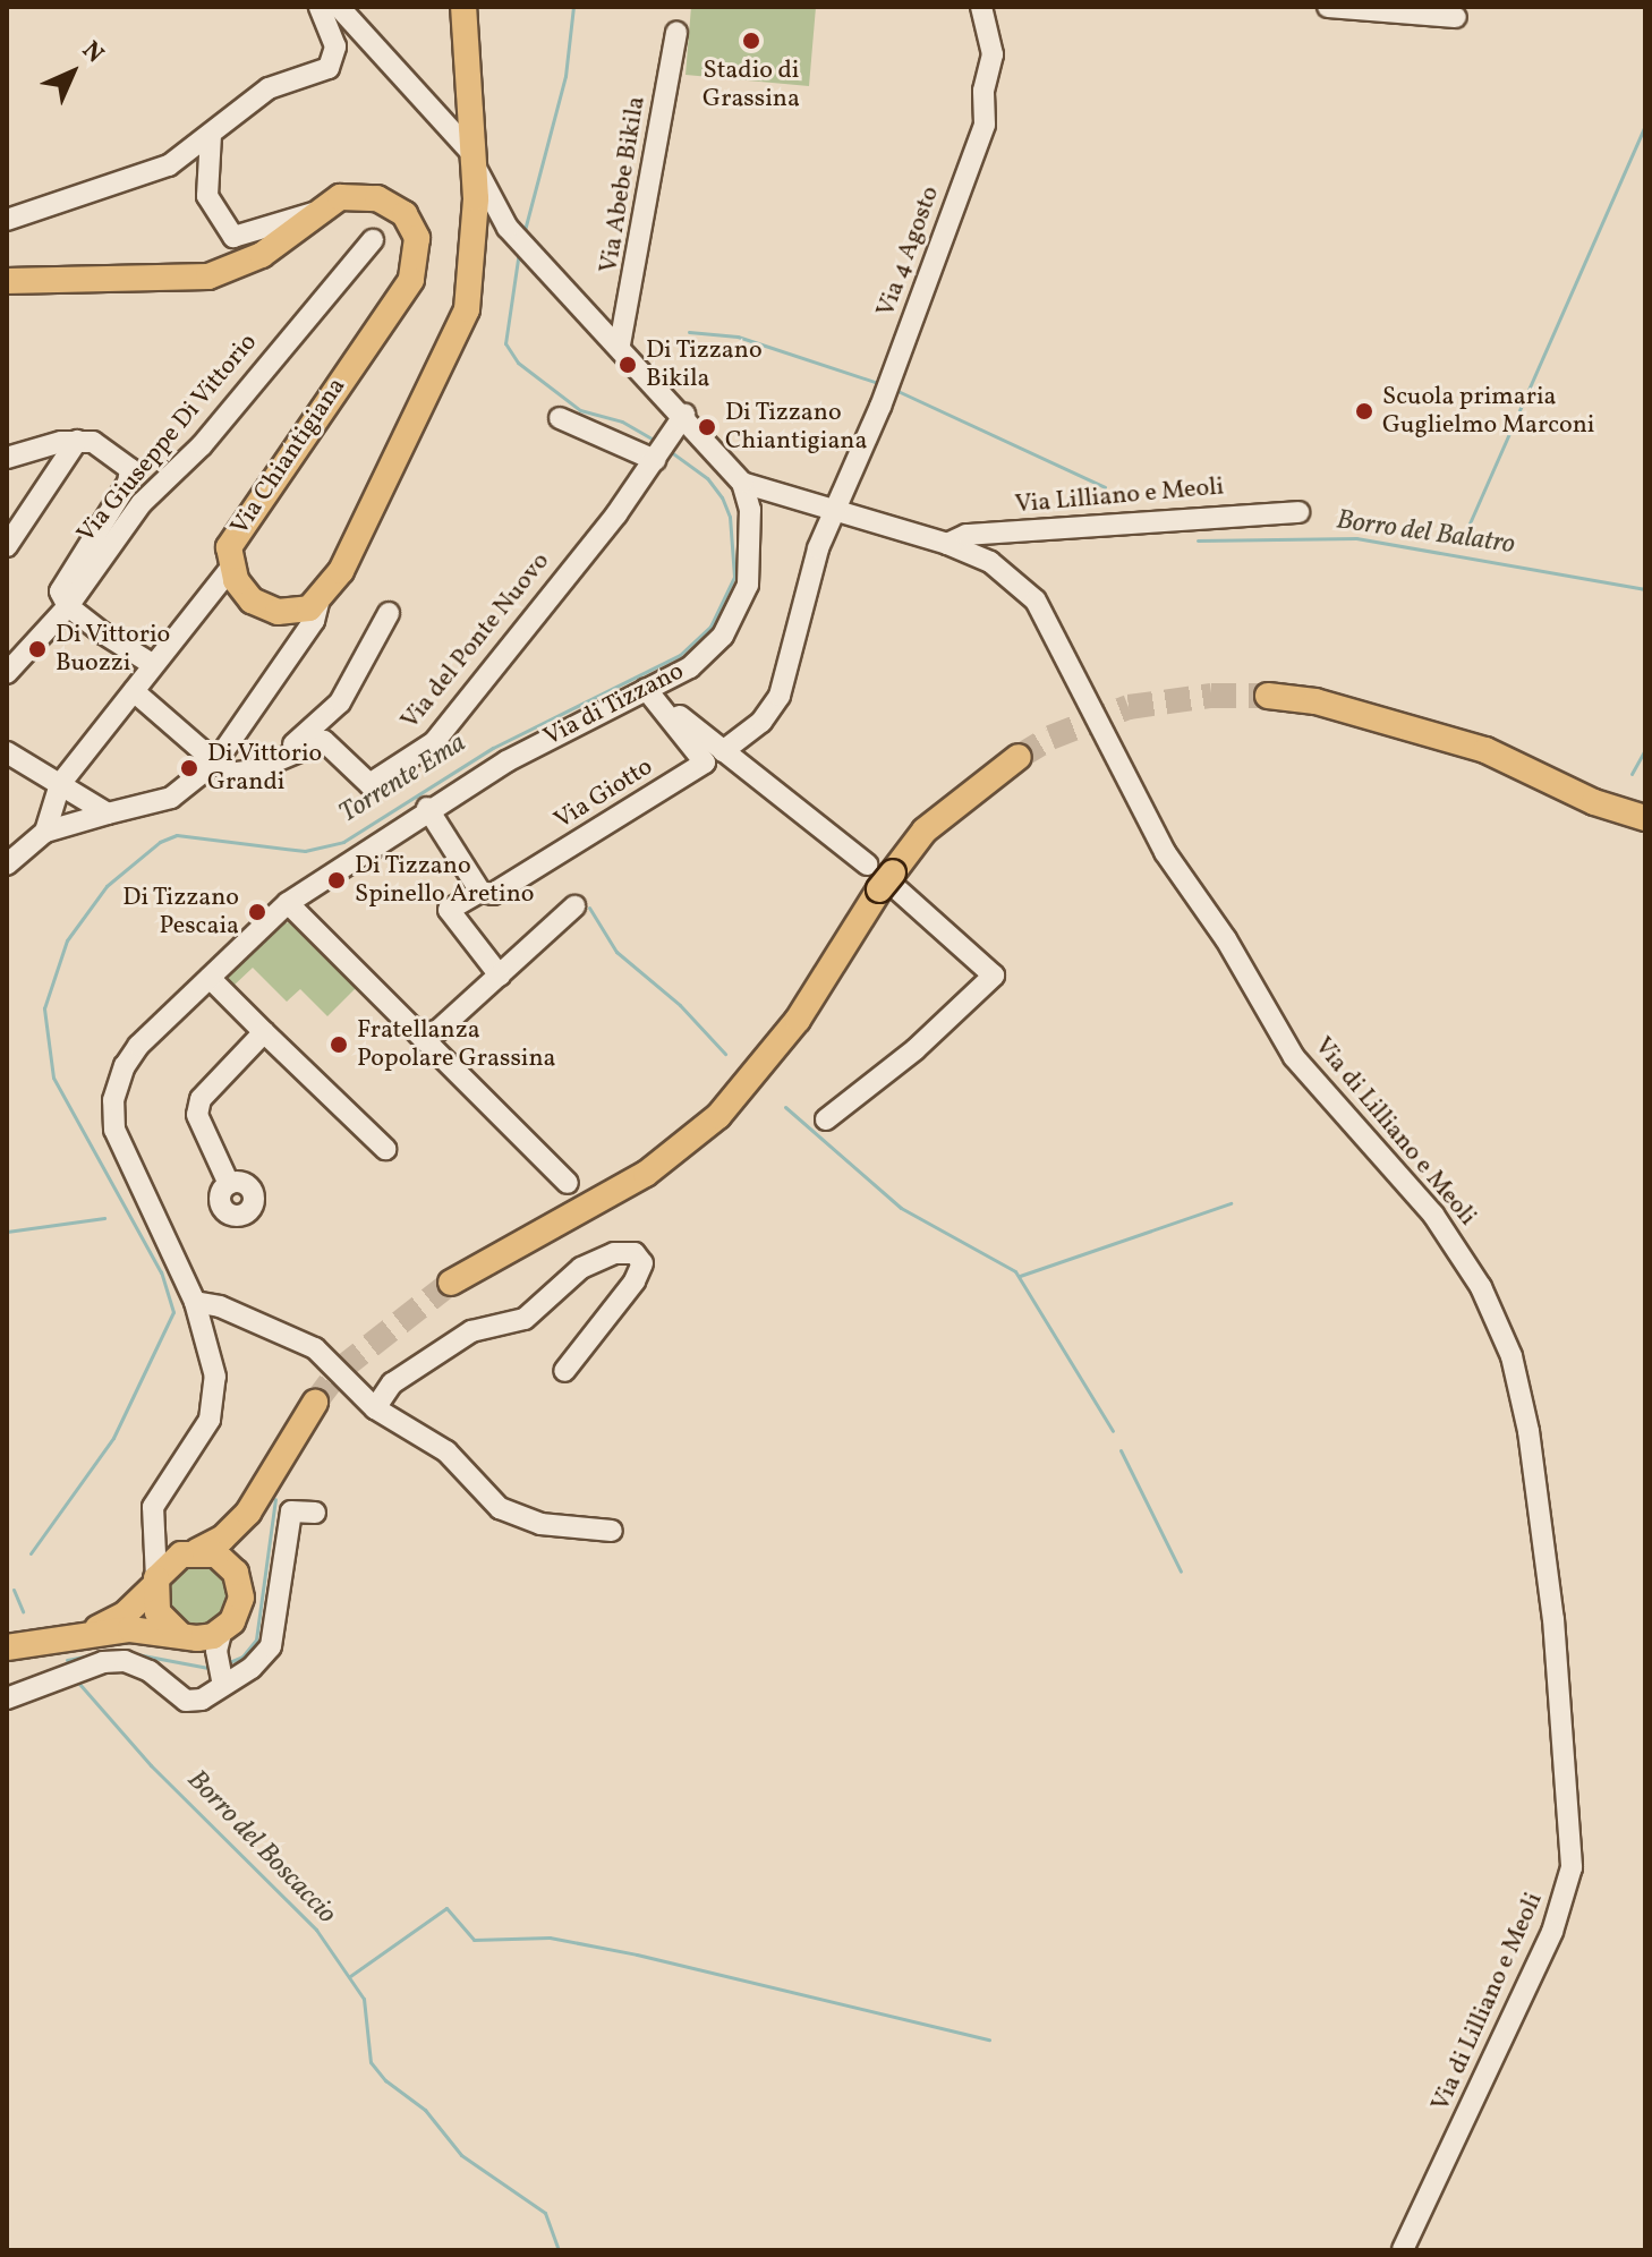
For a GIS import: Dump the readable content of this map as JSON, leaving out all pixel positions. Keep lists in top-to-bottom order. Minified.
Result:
{"streets":{"main road":["Via Chiantigiana","Via di Tizzano"],"street":["Via Abebe Bikila","Via 4 Agosto","Via Giuseppe Di Vittorio","Via Lilliano e Meoli","Via del Ponte Nuovo","Via Giotto","Via di Lilliano e Meoli"]},"crossings":[["Via 4 Agosto","Via di Lilliano e Meoli"],["Via Lilliano e Meoli","Via di Lilliano e Meoli"],["Via di Tizzano","Via Giotto"],["Via di Tizzano","Via di Lilliano e Meoli"]],"water":["Borro del Balatro","Torrente Ema","Borro del Boscaccio"],"places":["Stadio di Grassina","Di Tizzano Bikila","Scuola primaria Guglielmo Marconi","Di Tizzano Chiantigiana","Di Vittorio Buozzi","Di Vittorio Grandi","Di Tizzano Spinello Aretino","Di Tizzano Pescaia","Fratellanza Popolare Grassina"],"north":"top right"}
